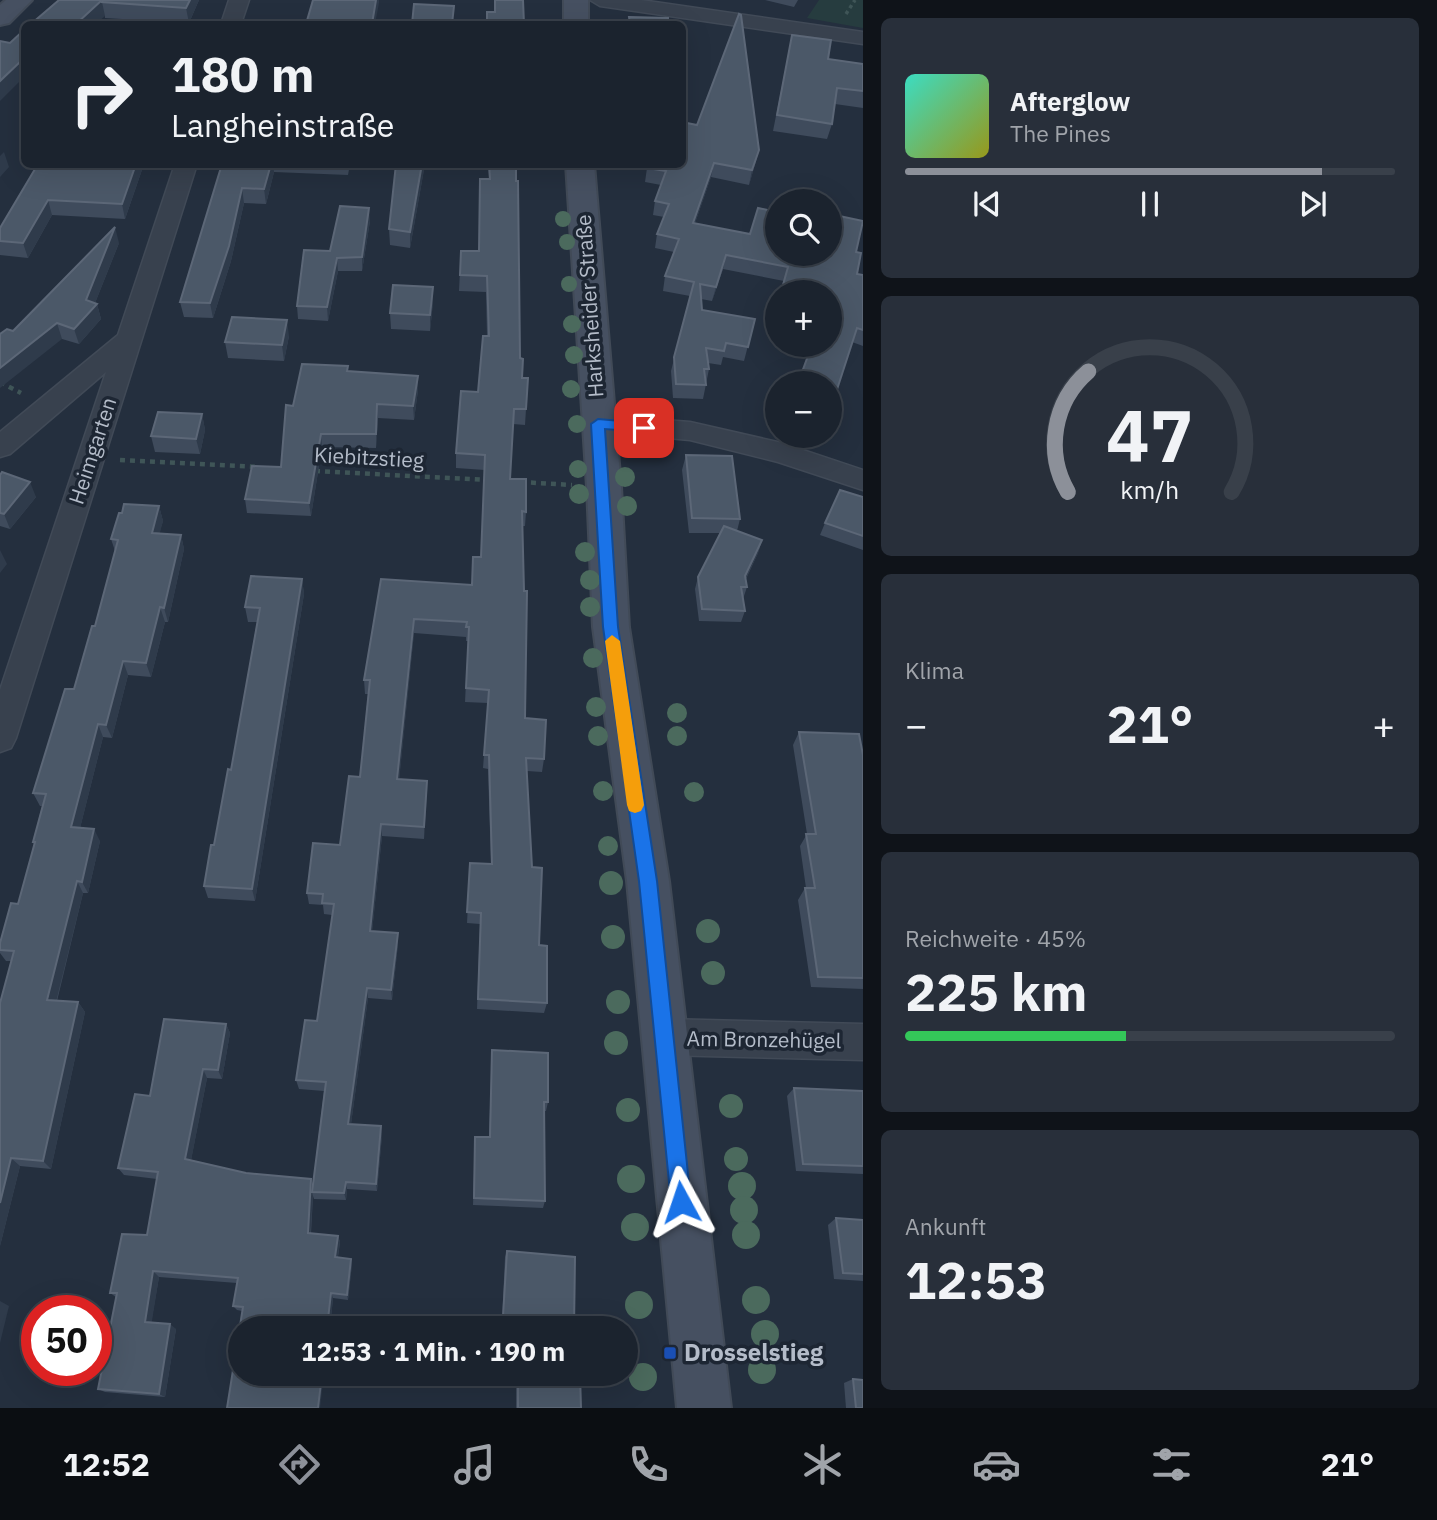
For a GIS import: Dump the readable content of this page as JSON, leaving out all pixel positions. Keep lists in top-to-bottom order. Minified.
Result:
{"streets":{"main road":["Harksheider Straße"],"street":["Heimgarten","Am Bronzehügel"],"path":["Kiebitzstieg"]},"crossings":[["Harksheider Straße","Am Bronzehügel"]],"places":{"transit":["Drosselstieg"]},"page":{"turn":["180 m","Langheinstraße"],"song":["Afterglow","The Pines"],"map_buttons":["+","−"],"tile":["Klima",["Reichweite · 45%","225 km"],["Ankunft","12:53"]],"heat":["−","21°","+"],"limit":"50","trip":"12:53 · 1 Min. · 190 m","tabs":["12:52","21°"],"gauge":["47","km/h"]}}
